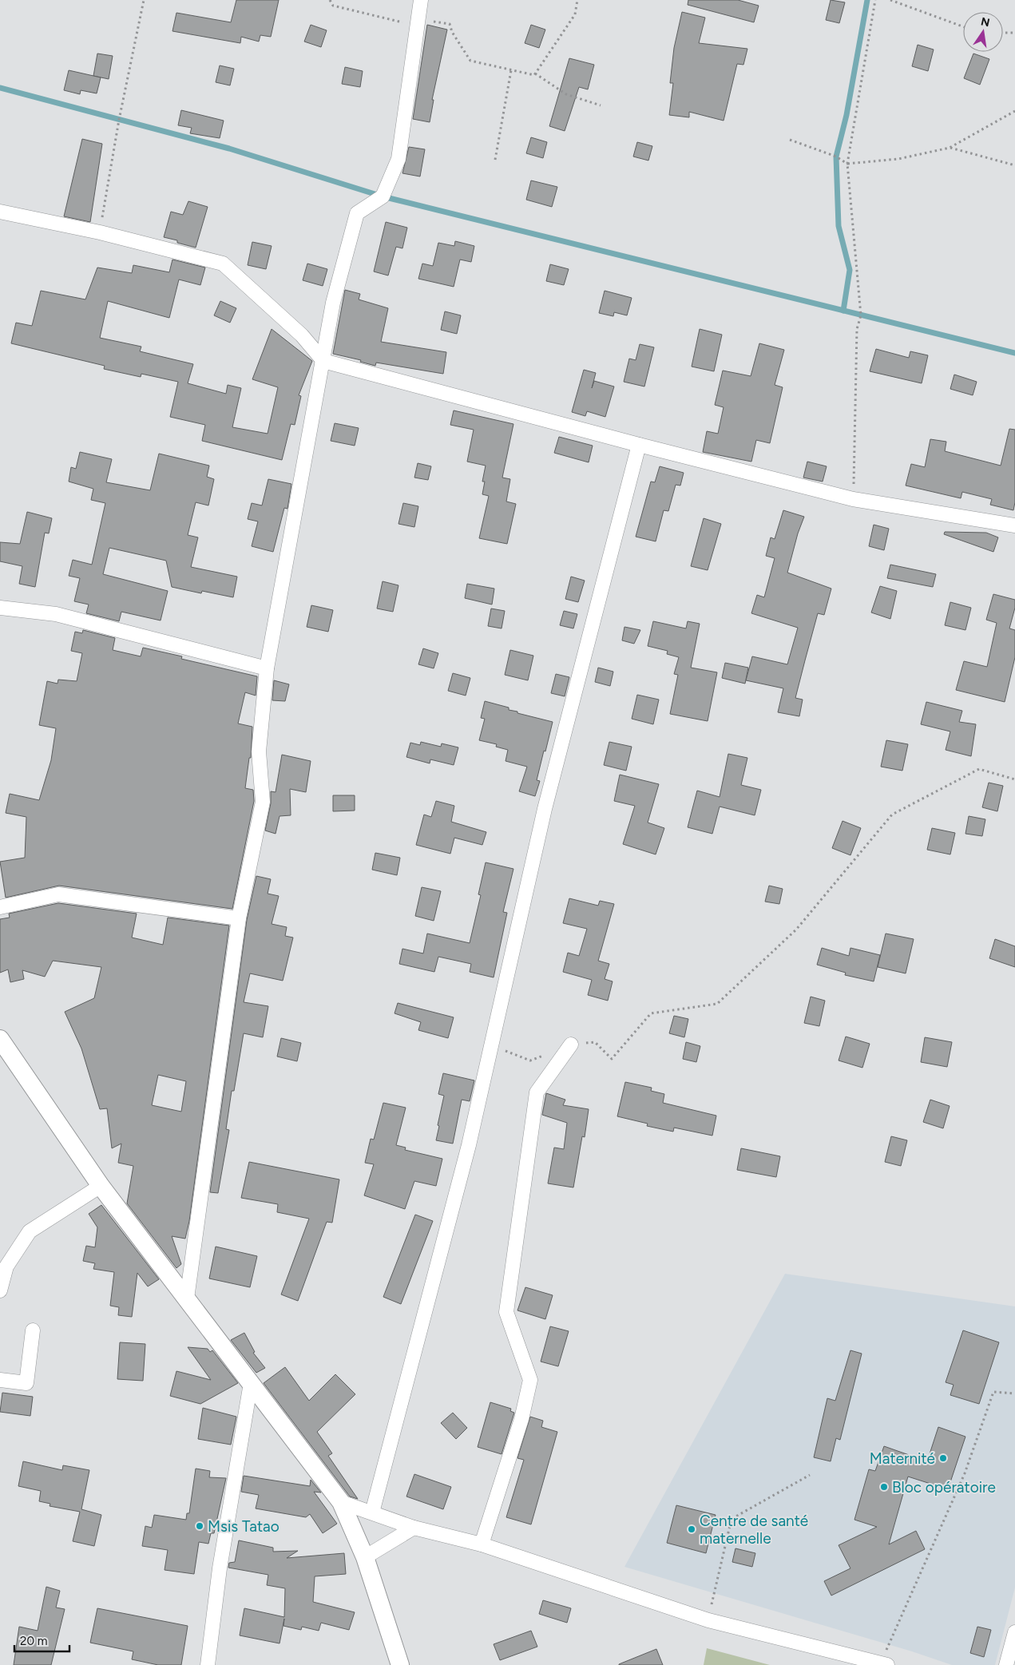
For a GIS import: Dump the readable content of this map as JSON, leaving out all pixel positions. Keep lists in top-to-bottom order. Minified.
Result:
{"places":["Maternité","Bloc opératoire","Msis Tatao","Centre de santé maternelle"],"scale_bar":"20 m","north":"top"}
